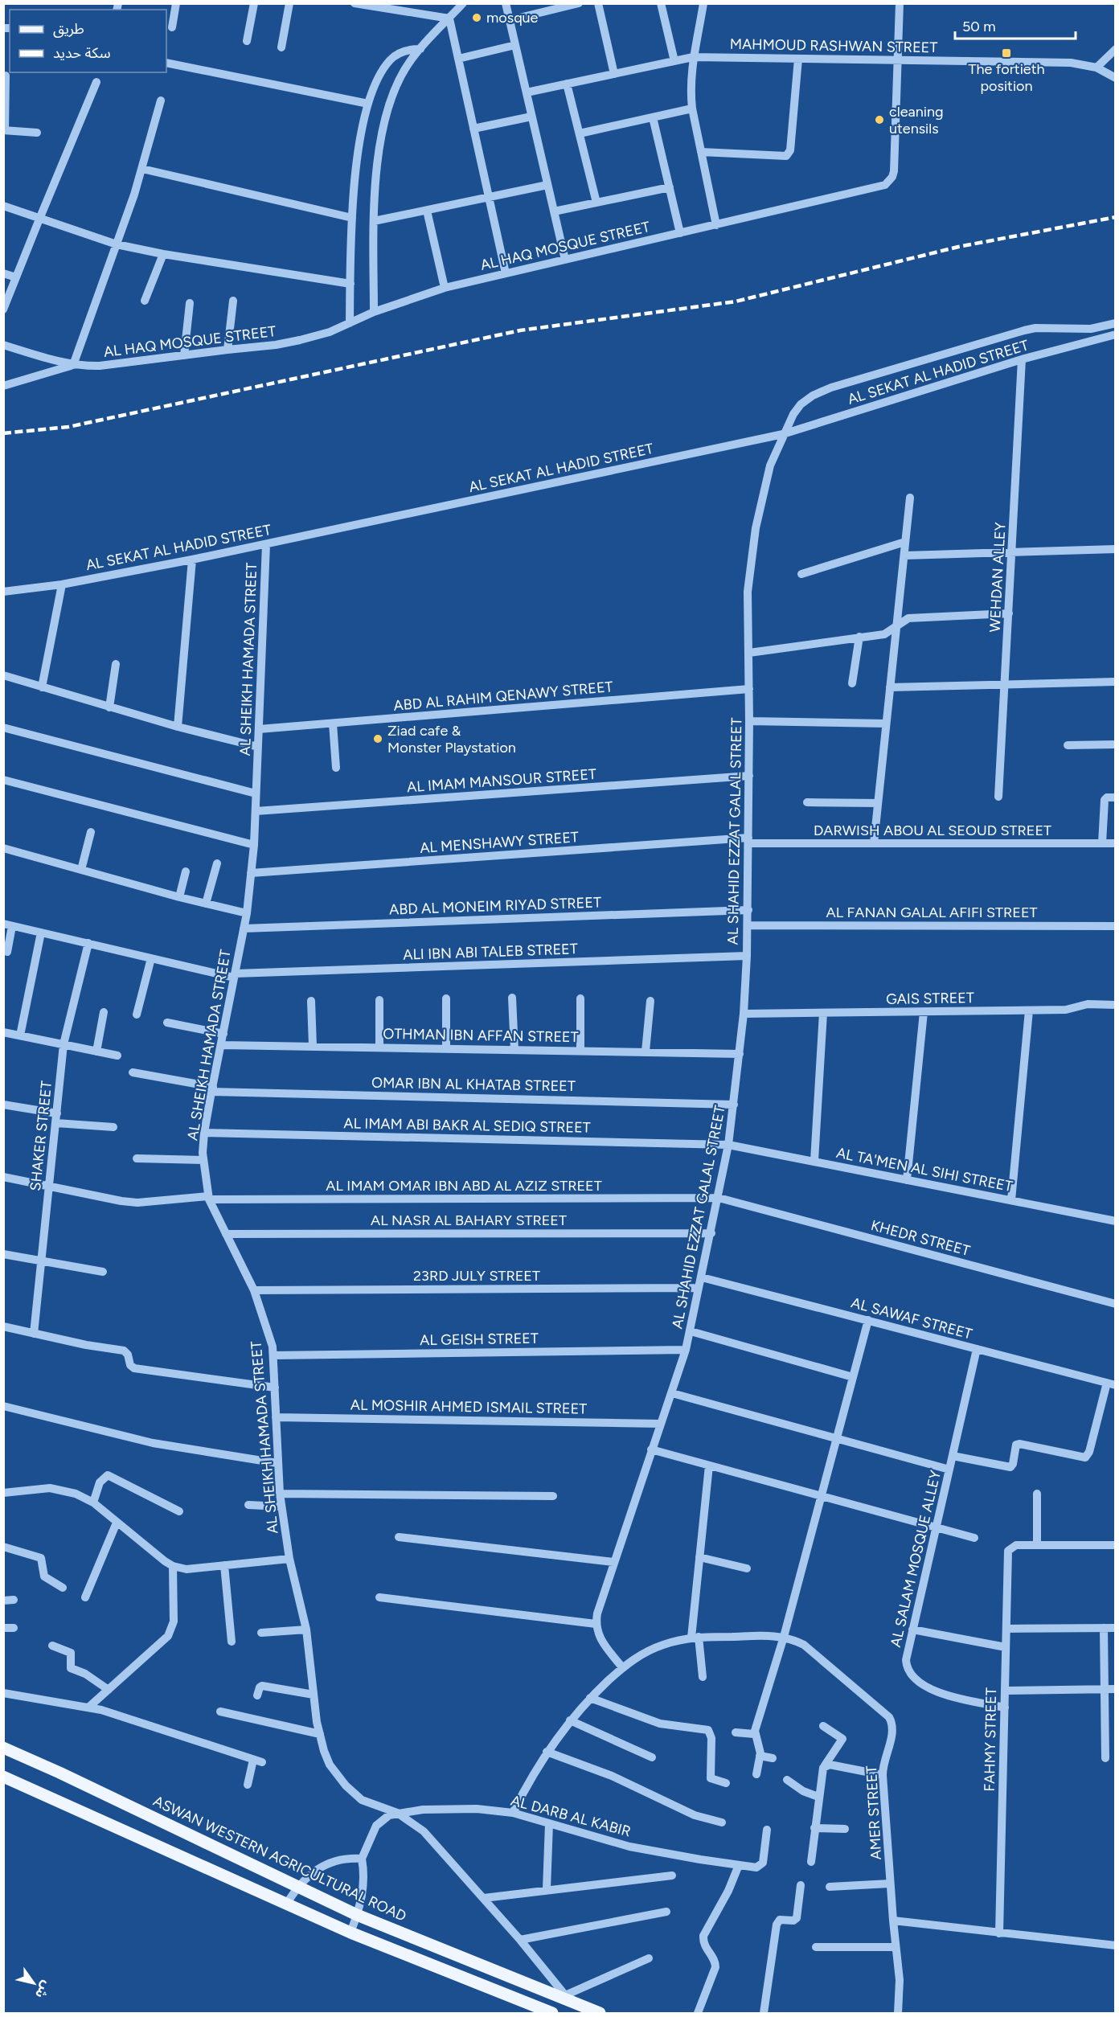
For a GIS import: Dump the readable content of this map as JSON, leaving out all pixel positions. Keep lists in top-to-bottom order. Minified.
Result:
{"streets":{"main road":["ASWAN WESTERN AGRICULTURAL ROAD"],"street":["MAHMOUD RASHWAN STREET","AL HAQ MOSQUE STREET","AL SEKAT AL HADID STREET","WEHDAN ALLEY","AL SHEIKH HAMADA STREET","ABD AL RAHIM QENAWY STREET","AL IMAM MANSOUR STREET","DARWISH ABOU AL SEOUD STREET","AL SHAHID EZZAT GALAL STREET","AL MENSHAWY STREET","ABD AL MONEIM RIYAD STREET","AL FANAN GALAL AFIFI STREET","ALI IBN ABI TALEB STREET","GAIS STREET","OTHMAN IBN AFFAN STREET","OMAR IBN AL KHATAB STREET","AL IMAM ABI BAKR AL SEDIQ STREET","SHAKER STREET","AL TA'MEN AL SIHI STREET","AL IMAM OMAR IBN ABD AL AZIZ STREET","AL NASR AL BAHARY STREET","KHEDR STREET","23RD JULY STREET","AL SAWAF STREET","AL GEISH STREET","AL MOSHIR AHMED ISMAIL STREET","AL SALAM MOSQUE ALLEY","FAHMY STREET","AMER STREET","AL DARB AL KABIR"]},"crossings":[["MAHMOUD RASHWAN STREET","AL HAQ MOSQUE STREET"],["AL SEKAT AL HADID STREET","WEHDAN ALLEY"],["AL SEKAT AL HADID STREET","AL SHEIKH HAMADA STREET"],["AL SEKAT AL HADID STREET","AL SHAHID EZZAT GALAL STREET"],["AL SHEIKH HAMADA STREET","ABD AL RAHIM QENAWY STREET"],["AL SHEIKH HAMADA STREET","AL IMAM MANSOUR STREET"],["AL SHEIKH HAMADA STREET","AL MENSHAWY STREET"],["AL SHEIKH HAMADA STREET","ABD AL MONEIM RIYAD STREET"],["AL SHEIKH HAMADA STREET","ALI IBN ABI TALEB STREET"],["AL SHEIKH HAMADA STREET","OTHMAN IBN AFFAN STREET"],["AL SHEIKH HAMADA STREET","OMAR IBN AL KHATAB STREET"],["AL SHEIKH HAMADA STREET","AL IMAM ABI BAKR AL SEDIQ STREET"],["AL SHEIKH HAMADA STREET","AL IMAM OMAR IBN ABD AL AZIZ STREET"],["AL SHEIKH HAMADA STREET","AL NASR AL BAHARY STREET"],["AL SHEIKH HAMADA STREET","23RD JULY STREET"],["AL SHEIKH HAMADA STREET","AL GEISH STREET"],["AL SHEIKH HAMADA STREET","AL MOSHIR AHMED ISMAIL STREET"],["AL SHEIKH HAMADA STREET","AL DARB AL KABIR"],["ABD AL RAHIM QENAWY STREET","AL SHAHID EZZAT GALAL STREET"],["AL IMAM MANSOUR STREET","AL SHAHID EZZAT GALAL STREET"],["DARWISH ABOU AL SEOUD STREET","AL SHAHID EZZAT GALAL STREET"],["DARWISH ABOU AL SEOUD STREET","AL MENSHAWY STREET"],["AL SHAHID EZZAT GALAL STREET","AL MENSHAWY STREET"],["AL SHAHID EZZAT GALAL STREET","ABD AL MONEIM RIYAD STREET"],["AL SHAHID EZZAT GALAL STREET","AL FANAN GALAL AFIFI STREET"],["AL SHAHID EZZAT GALAL STREET","ALI IBN ABI TALEB STREET"],["AL SHAHID EZZAT GALAL STREET","GAIS STREET"],["AL SHAHID EZZAT GALAL STREET","OTHMAN IBN AFFAN STREET"],["AL SHAHID EZZAT GALAL STREET","OMAR IBN AL KHATAB STREET"],["AL SHAHID EZZAT GALAL STREET","AL IMAM ABI BAKR AL SEDIQ STREET"],["AL SHAHID EZZAT GALAL STREET","AL TA'MEN AL SIHI STREET"],["AL SHAHID EZZAT GALAL STREET","AL IMAM OMAR IBN ABD AL AZIZ STREET"],["AL SHAHID EZZAT GALAL STREET","AL NASR AL BAHARY STREET"],["AL SHAHID EZZAT GALAL STREET","KHEDR STREET"],["AL SHAHID EZZAT GALAL STREET","23RD JULY STREET"],["AL SHAHID EZZAT GALAL STREET","AL SAWAF STREET"],["AL SHAHID EZZAT GALAL STREET","AL GEISH STREET"],["AL SHAHID EZZAT GALAL STREET","AL MOSHIR AHMED ISMAIL STREET"],["ALI IBN ABI TALEB STREET","SHAKER STREET"],["AL IMAM ABI BAKR AL SEDIQ STREET","AL TA'MEN AL SIHI STREET"],["SHAKER STREET","AL IMAM OMAR IBN ABD AL AZIZ STREET"],["AL IMAM OMAR IBN ABD AL AZIZ STREET","KHEDR STREET"],["AL SAWAF STREET","AL SALAM MOSQUE ALLEY"],["AL SALAM MOSQUE ALLEY","FAHMY STREET"]],"places":{"other":["mosque","cleaning utensils","Ziad cafe & Monster Playstation"],"transit":["The fortieth position"]},"legend":["طريق","سكة حديد"],"scale_bar":"50 m","north":"bottom right"}
